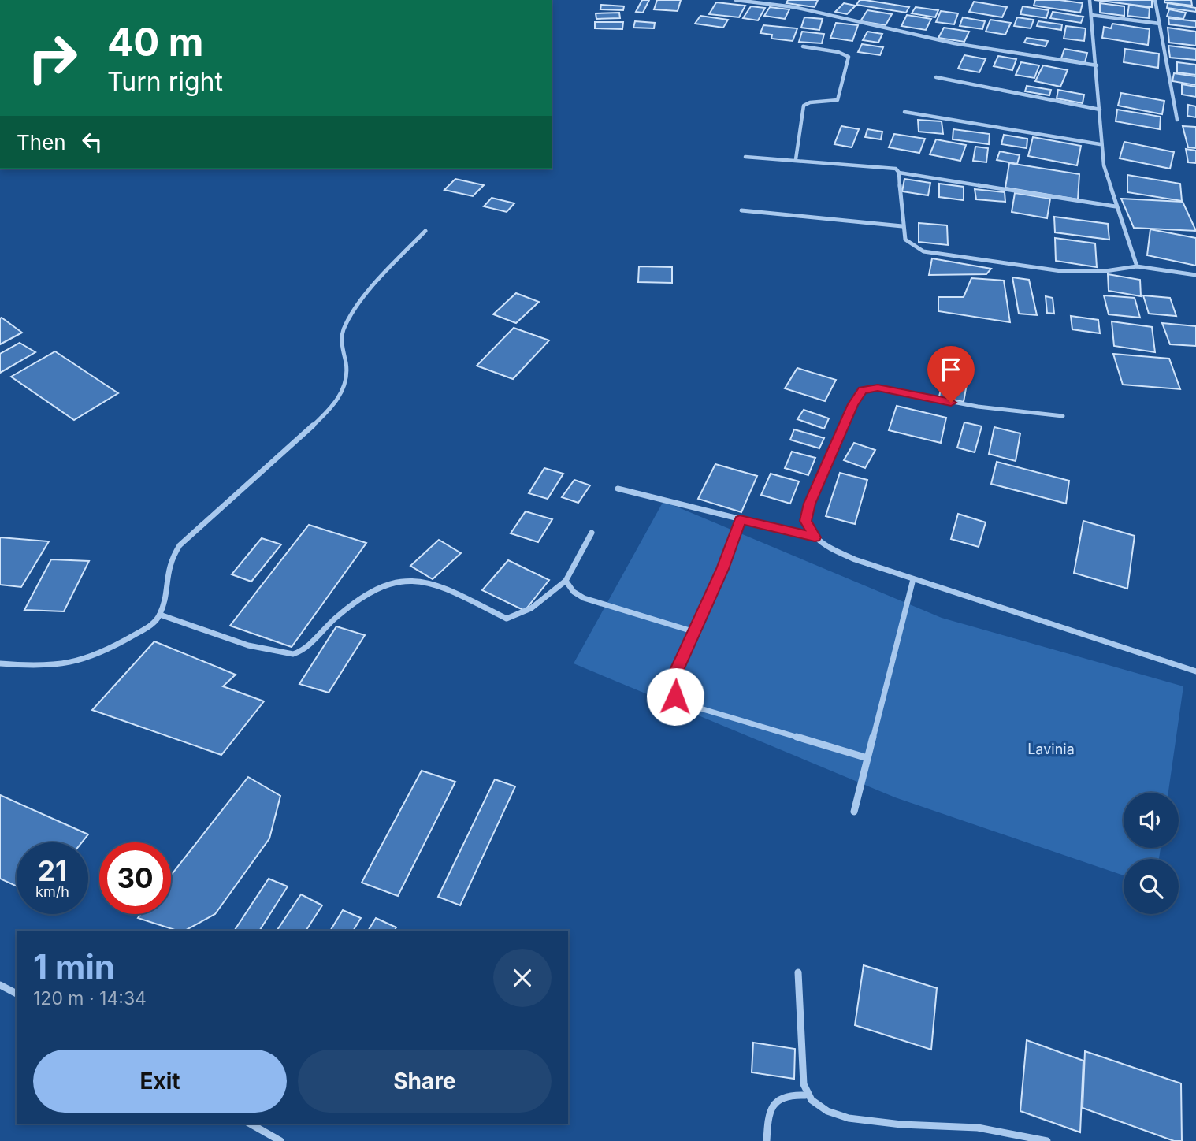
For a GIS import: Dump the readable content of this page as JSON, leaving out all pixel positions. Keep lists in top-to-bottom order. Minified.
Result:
{"parks":["Lavinia"],"page":{"turn":["40 m","Turn right"],"then":"Then","speed":"21 km/h","limit":"30","heading":["1 min","120 m · 14:34"],"buttons":["Exit","Share"]}}
